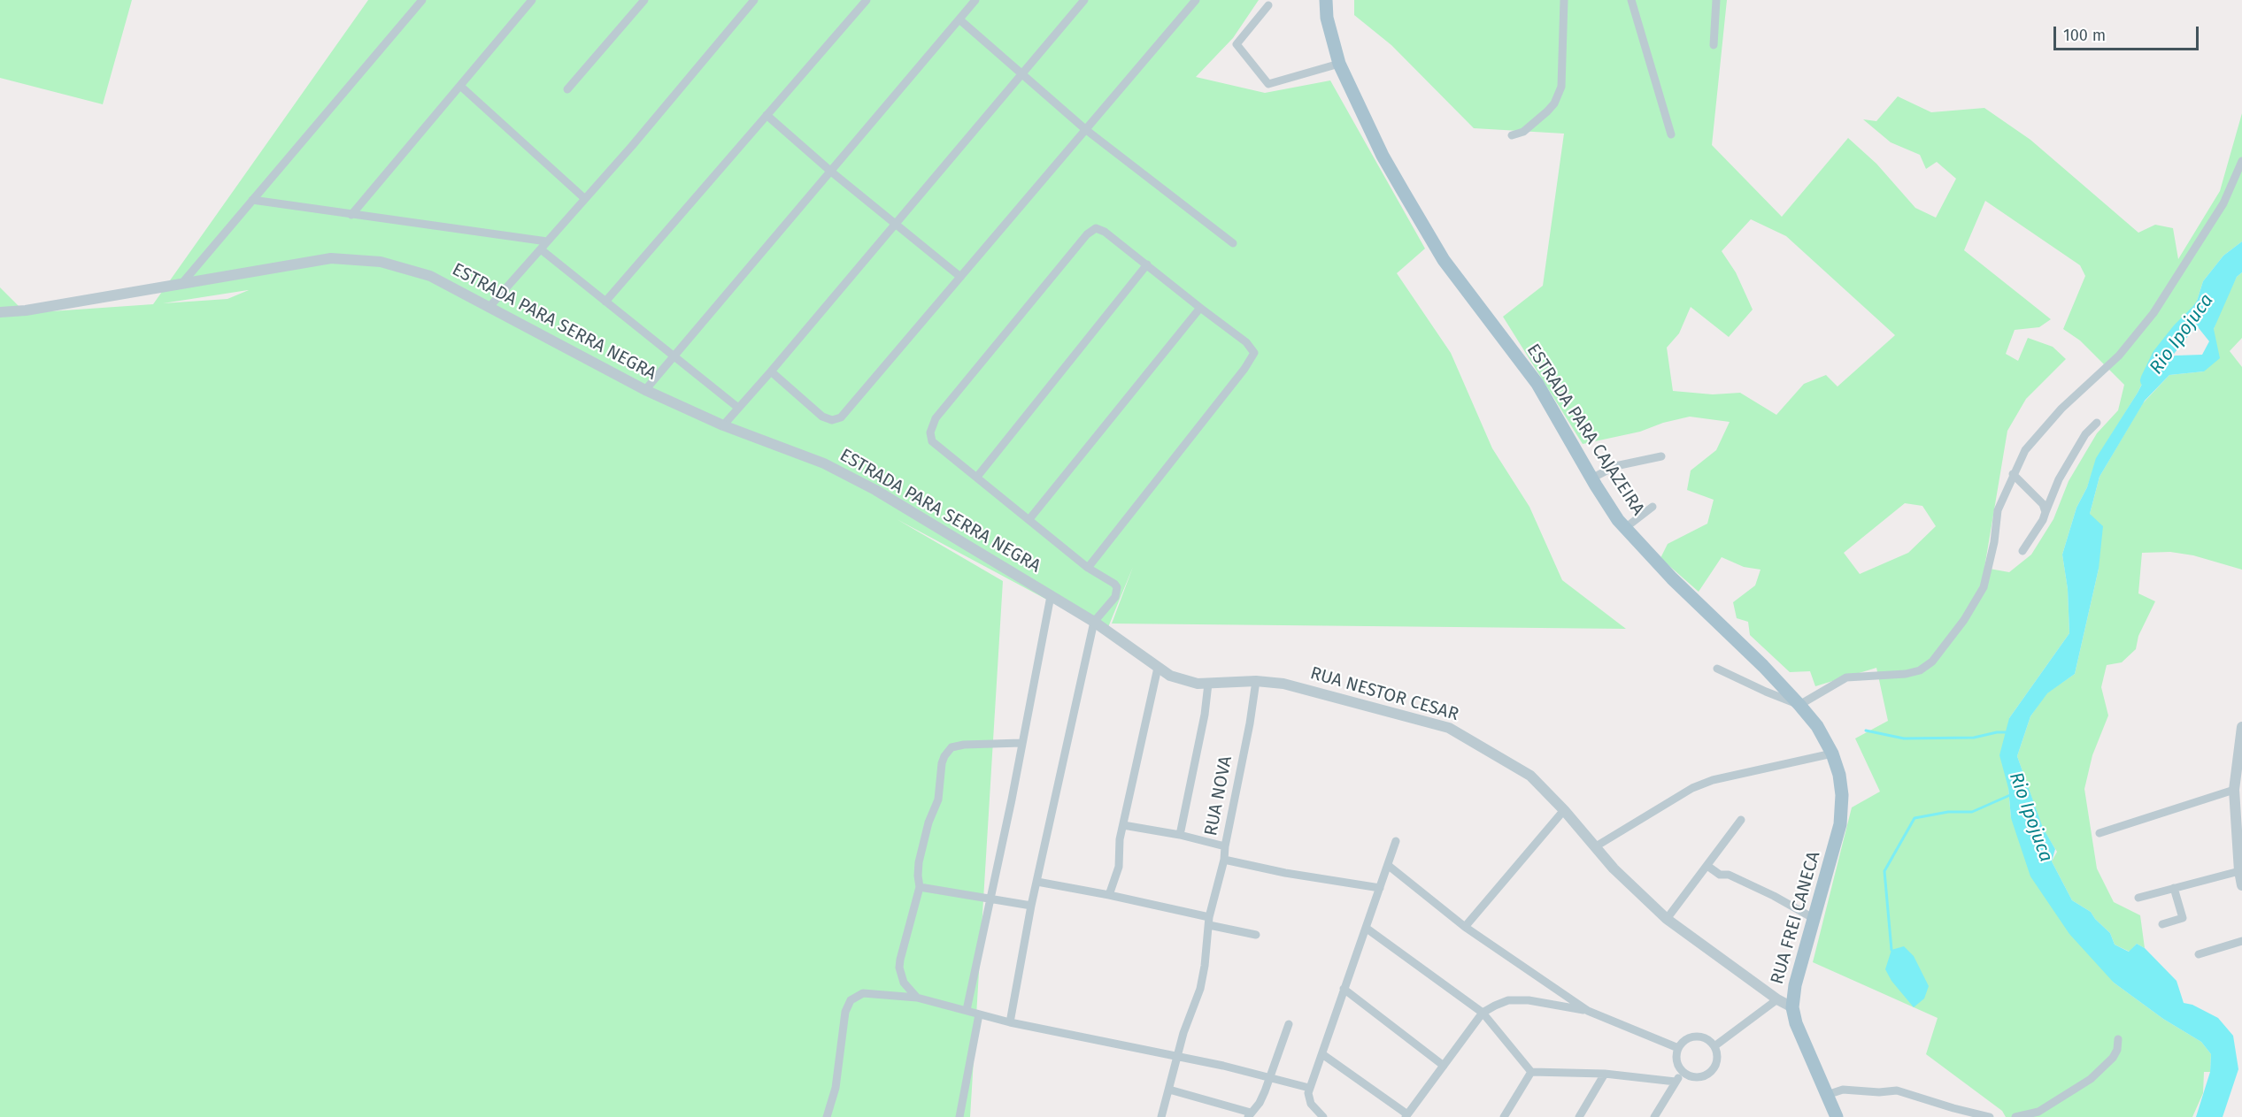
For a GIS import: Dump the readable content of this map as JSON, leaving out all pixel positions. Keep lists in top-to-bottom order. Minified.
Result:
{"streets":{"main road":["ESTRADA PARA CAJAZEIRA","RUA FREI CANECA"],"street":["ESTRADA PARA SERRA NEGRA","RUA NESTOR CESAR","RUA NOVA"]},"crossings":[["ESTRADA PARA SERRA NEGRA","RUA NESTOR CESAR"],["ESTRADA PARA CAJAZEIRA","RUA FREI CANECA"],["RUA NESTOR CESAR","RUA NOVA"],["RUA NESTOR CESAR","RUA FREI CANECA"]],"water":["Rio Ipojuca"],"scale_bar":"100 m"}
